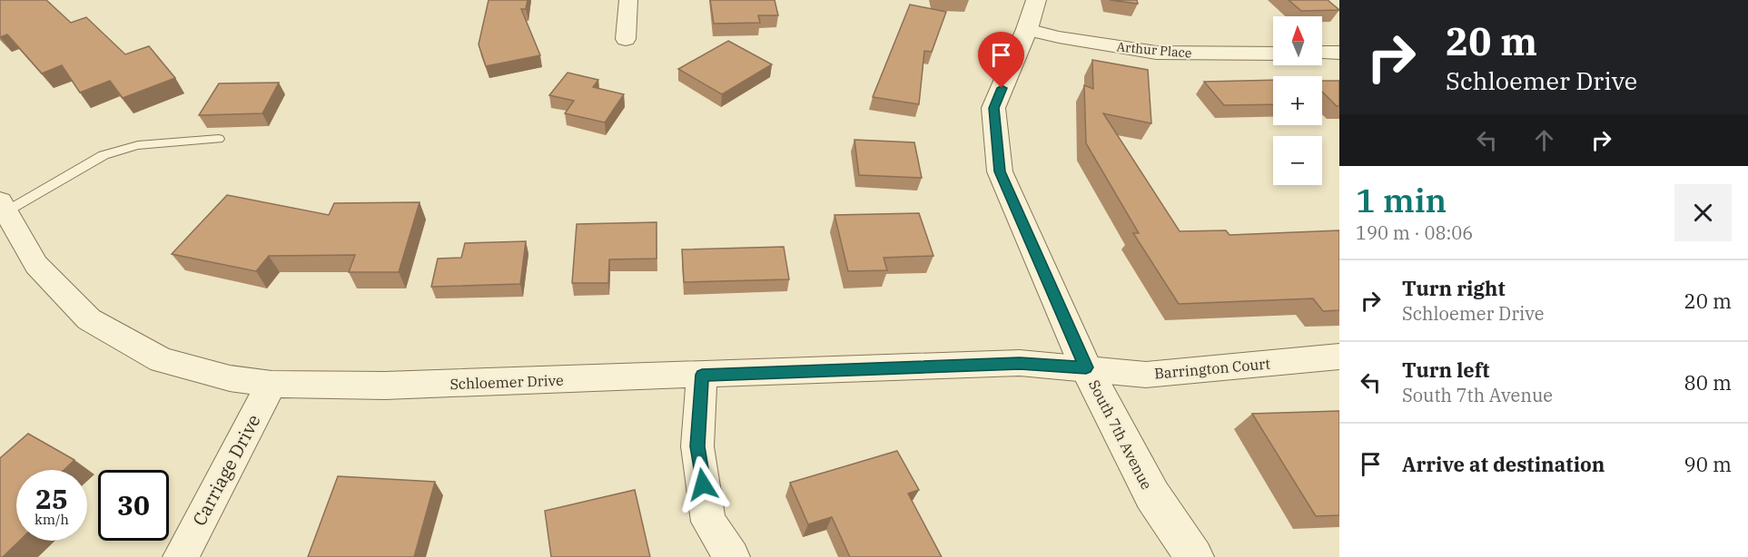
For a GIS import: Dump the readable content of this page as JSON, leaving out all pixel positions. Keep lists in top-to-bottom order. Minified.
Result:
{"streets":{"street":["Arthur Place","Barrington Court","Schloemer Drive","South 7th Avenue","Carriage Drive"]},"crossings":[["Arthur Place","South 7th Avenue"],["Barrington Court","Schloemer Drive"],["Barrington Court","South 7th Avenue"],["Schloemer Drive","South 7th Avenue"],["Schloemer Drive","Carriage Drive"]],"north":"top","page":{"turn":["20 m","Schloemer Drive"],"map_buttons":["+","−"],"heading":["1 min","190 m · 08:06"],"list":[{"name":"Turn right","note":"Schloemer Drive","value":"20 m"},{"name":"Turn left","note":"South 7th Avenue","value":"80 m"},{"name":"Arrive at destination","value":"90 m"}],"speed":"25 km/h","limit":"30"}}
